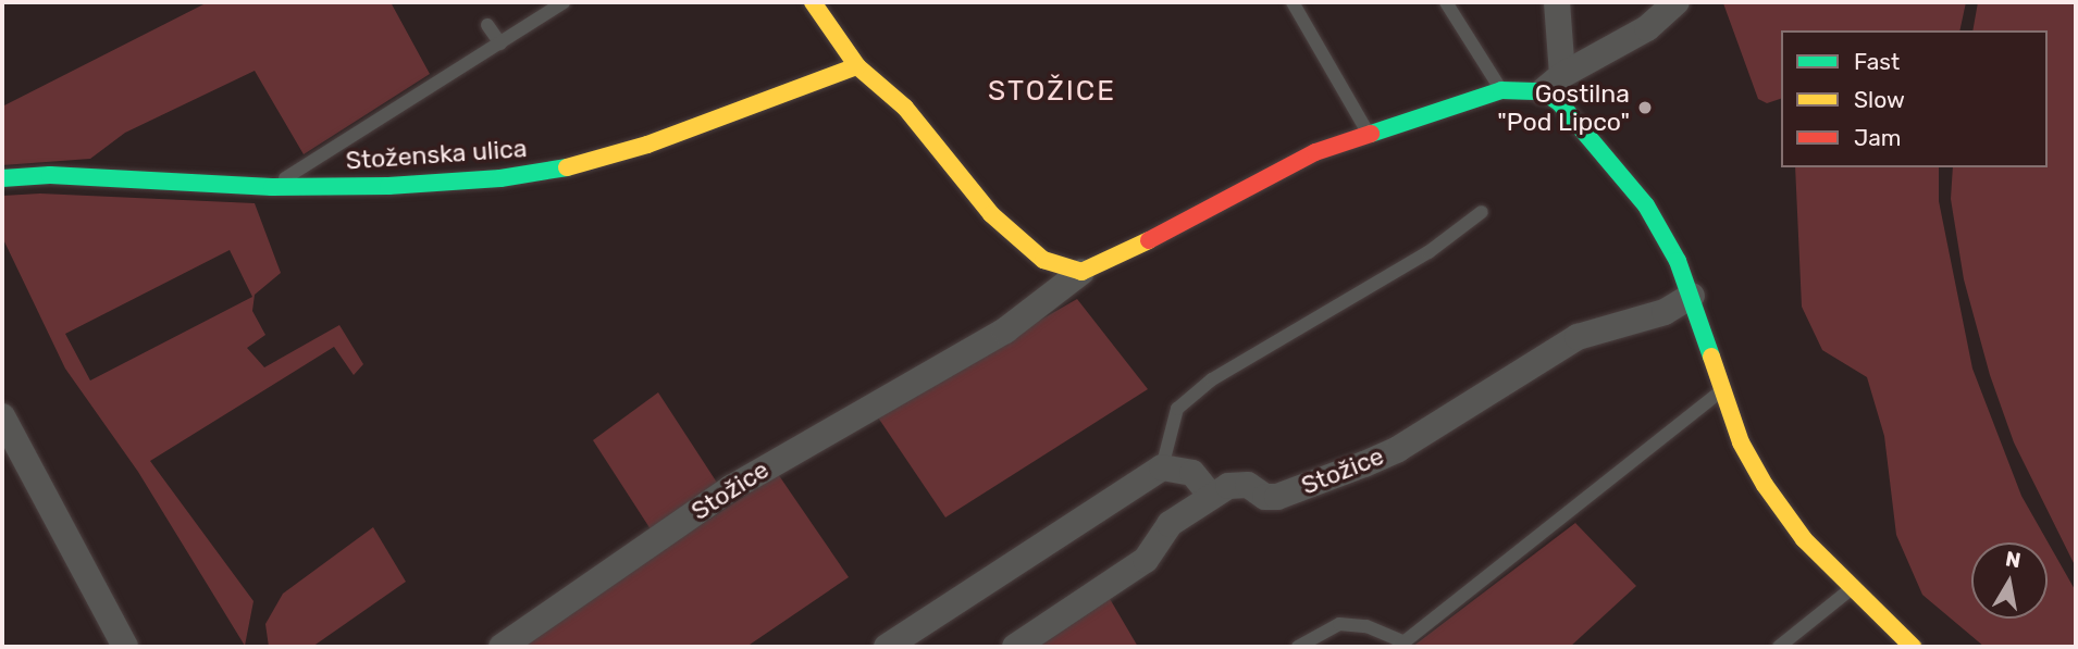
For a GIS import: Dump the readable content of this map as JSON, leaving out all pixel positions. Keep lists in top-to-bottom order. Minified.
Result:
{"streets":{"street":["Stoženska ulica","Stožice"]},"districts":["STOŽICE"],"places":["Gostilna \"Pod Lipco\""],"legend":["Fast","Slow","Jam"],"north":"top"}
